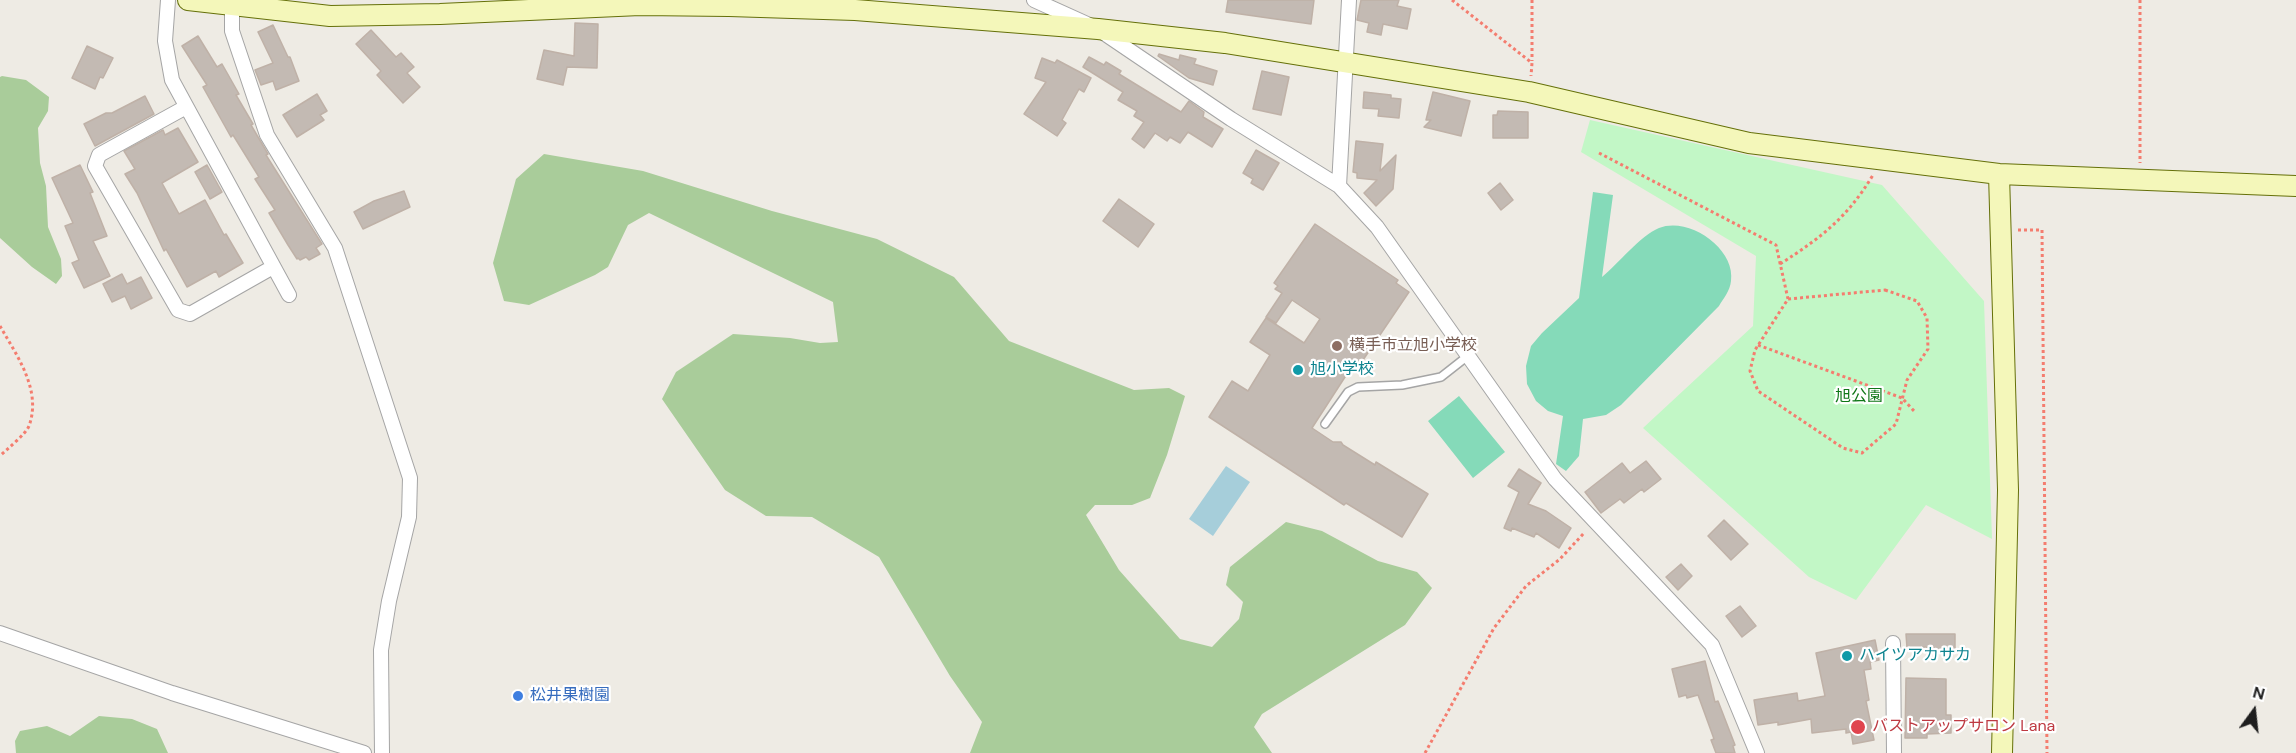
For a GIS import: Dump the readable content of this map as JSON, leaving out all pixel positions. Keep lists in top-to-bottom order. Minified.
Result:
{"parks":["旭公園"],"places":["横手市立旭小学校","旭小学校","ハイツアカサカ","松井果樹園","バストアップサロン Lana"],"north":"top"}
